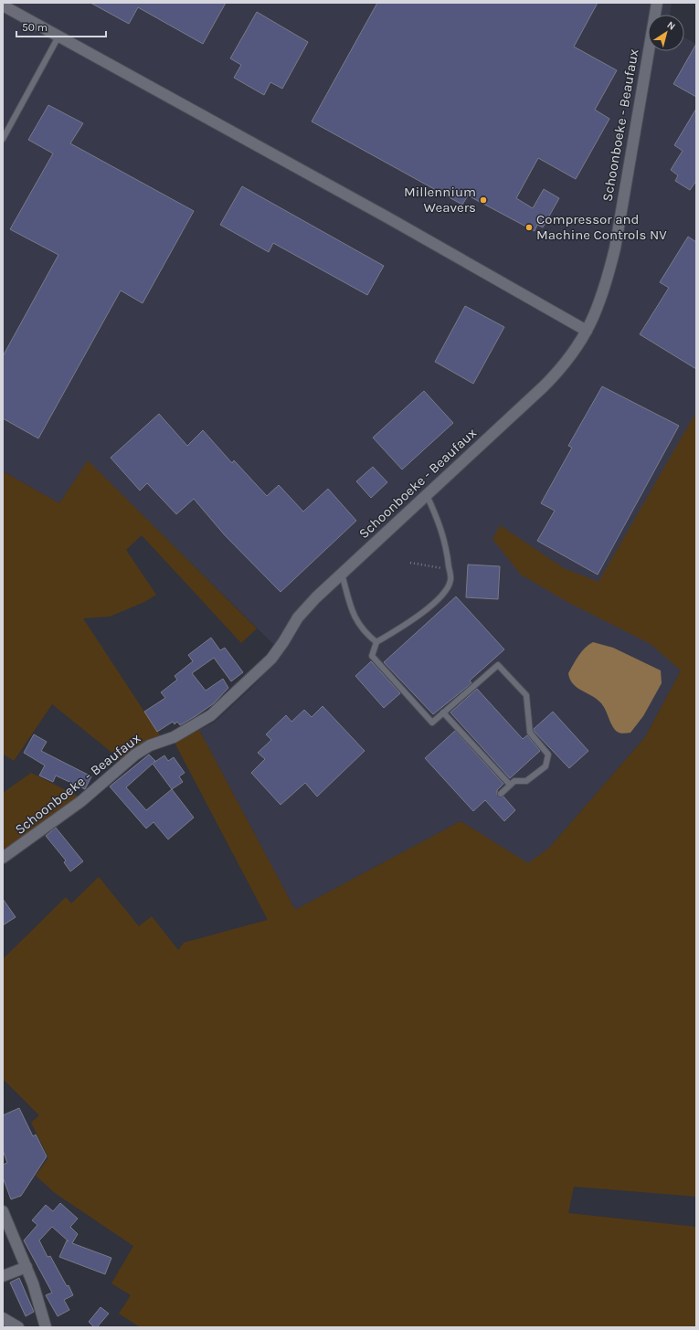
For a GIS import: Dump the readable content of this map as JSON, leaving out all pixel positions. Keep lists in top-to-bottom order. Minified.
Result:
{"streets":{"street":["Schoonboeke - Beaufaux"]},"places":["Millennium Weavers","Compressor and Machine Controls NV"],"scale_bar":"50 m","north":"top right"}
